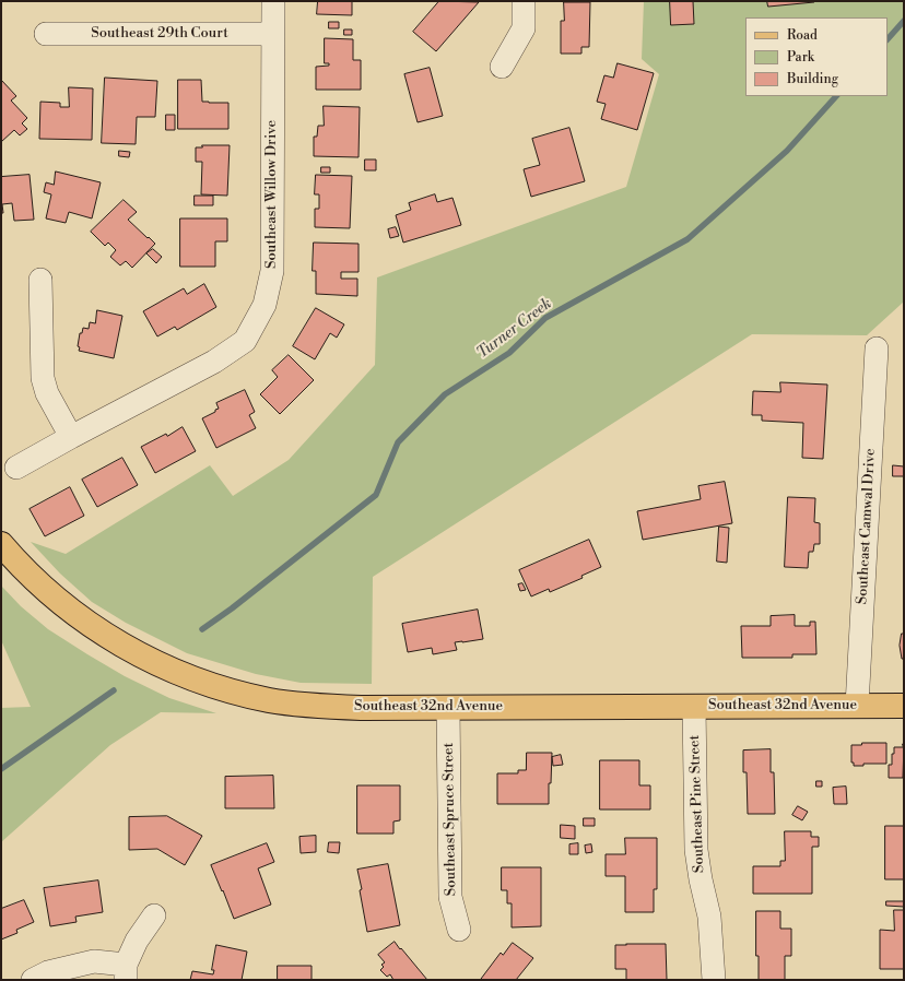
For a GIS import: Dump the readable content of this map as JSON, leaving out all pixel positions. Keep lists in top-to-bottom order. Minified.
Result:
{"streets":{"main road":["Southeast 32nd Avenue"],"street":["Southeast 29th Court","Southeast Willow Drive","Southeast Camwal Drive","Southeast Pine Street","Southeast Spruce Street"]},"crossings":[["Southeast 29th Court","Southeast Willow Drive"],["Southeast Camwal Drive","Southeast 32nd Avenue"],["Southeast 32nd Avenue","Southeast Pine Street"],["Southeast 32nd Avenue","Southeast Spruce Street"]],"water":["Turner Creek"],"legend":["Road","Park","Building"]}
